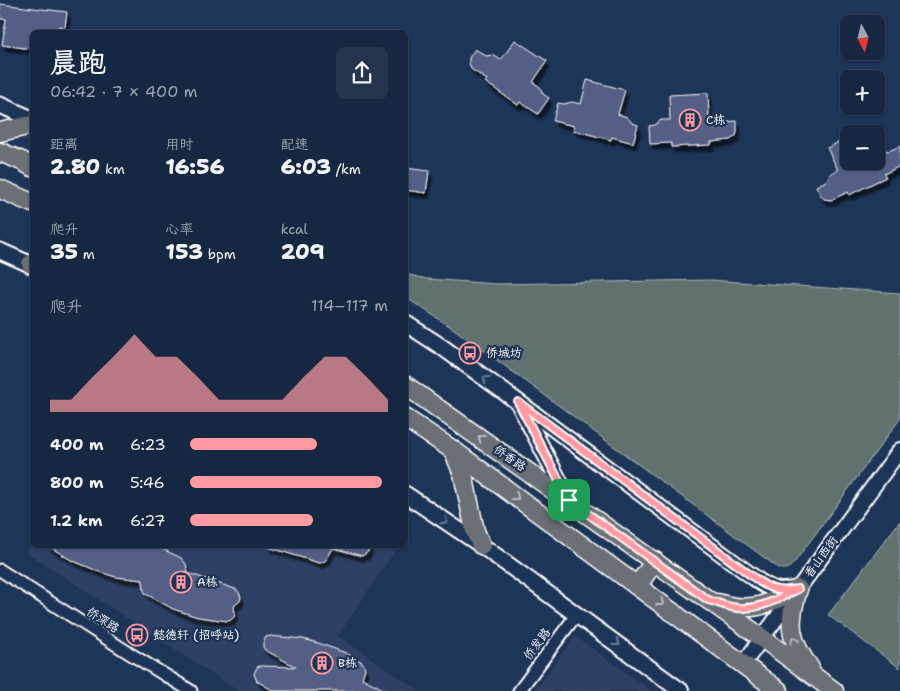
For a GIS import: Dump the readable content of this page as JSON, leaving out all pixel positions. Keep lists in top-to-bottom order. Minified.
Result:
{"streets":{"main road":["侨香路"],"street":["香山西街","侨深路","侨发路"]},"crossings":[["侨香路","香山西街"]],"places":{"building":["C栋","A栋","B栋"],"bus stop":["侨城坊","懿德轩 (招呼站)"]},"north":"bottom","page":{"map_buttons":["+","−"],"heading":["晨跑","06:42 · 7 × 400 m"],"stats":[["距离","2.80 km"],["用时","16:56"],["配速","6:03 /km"],["爬升","35 m"],["心率","153 bpm"],["kcal","209"]],"chart":["爬升","114–117 m"],"list":[{"name":"400 m","note":"6:23"},{"name":"800 m","note":"5:46"},{"name":"1.2 km","note":"6:27"}]}}
